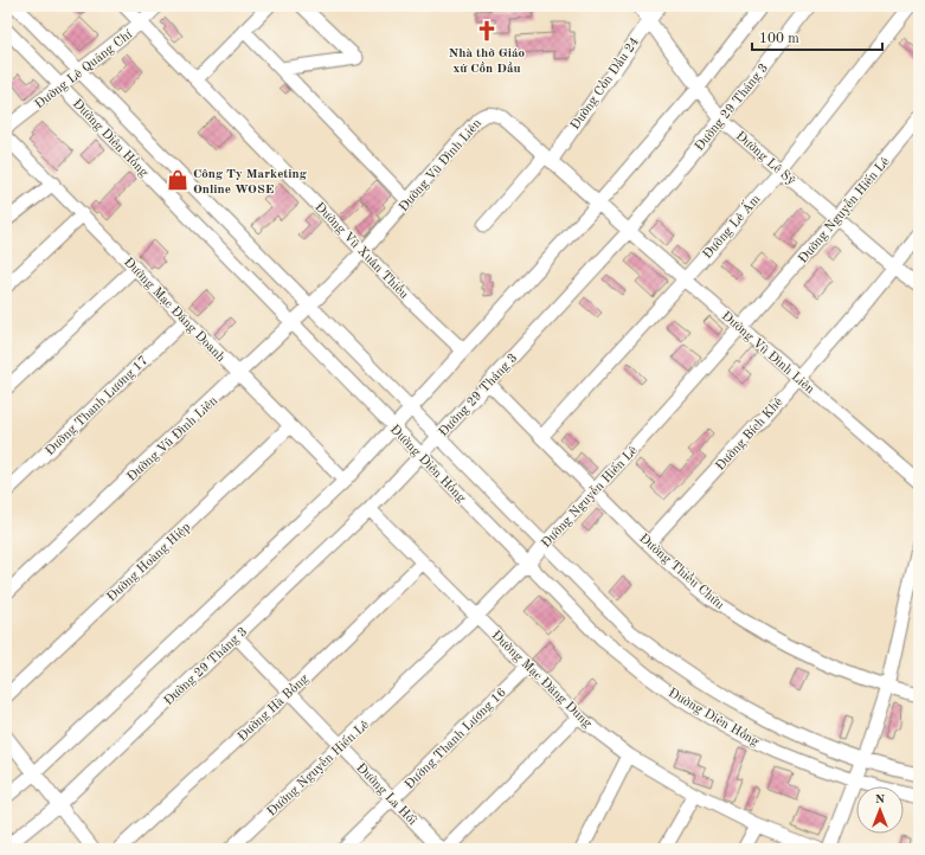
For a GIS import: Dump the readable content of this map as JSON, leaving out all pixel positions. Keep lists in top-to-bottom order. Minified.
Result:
{"streets":{"street":["Đường Lê Quảng Chí","Đường Cồn Dầu 24","Đường 29 Tháng 3","Đường Diên Hồng","Đường Lê Sỹ","Đường Vũ Đình Liên","Đường Nguyễn Hiến Lê","Đường Lê Ấm","Đường Vũ Xuân Thiều","Đường Mạc Đăng Doanh","Đường Thanh Lương 17","Đường Bích Khê","Đường Hoàng Hiệp","Đường Thiều Chửu","Đường Mạc Đăng Dung","Đường Hà Bồng","Đường Thanh Lương 16","Đường La Hối"]},"crossings":[["Đường Lê Quảng Chí","Đường Diên Hồng"],["Đường Lê Quảng Chí","Đường Vũ Xuân Thiều"],["Đường Cồn Dầu 24","Đường Lê Sỹ"],["Đường Cồn Dầu 24","Đường Vũ Đình Liên"],["Đường 29 Tháng 3","Đường Diên Hồng"],["Đường 29 Tháng 3","Đường Lê Sỹ"],["Đường 29 Tháng 3","Đường Vũ Đình Liên"],["Đường 29 Tháng 3","Đường Thiều Chửu"],["Đường 29 Tháng 3","Đường Mạc Đăng Dung"],["Đường 29 Tháng 3","Đường La Hối"],["Đường Diên Hồng","Đường Vũ Đình Liên"],["Đường Diên Hồng","Đường Nguyễn Hiến Lê"],["Đường Lê Sỹ","Đường Nguyễn Hiến Lê"],["Đường Lê Sỹ","Đường Lê Ấm"],["Đường Lê Sỹ","Đường Bích Khê"],["Đường Vũ Đình Liên","Đường Nguyễn Hiến Lê"],["Đường Vũ Đình Liên","Đường Lê Ấm"],["Đường Vũ Đình Liên","Đường Vũ Xuân Thiều"],["Đường Vũ Đình Liên","Đường Mạc Đăng Doanh"],["Đường Vũ Đình Liên","Đường Bích Khê"],["Đường Nguyễn Hiến Lê","Đường Thiều Chửu"],["Đường Nguyễn Hiến Lê","Đường Mạc Đăng Dung"],["Đường Nguyễn Hiến Lê","Đường La Hối"],["Đường Lê Ấm","Đường Thiều Chửu"],["Đường Mạc Đăng Doanh","Đường Thanh Lương 17"],["Đường Mạc Đăng Doanh","Đường Hoàng Hiệp"],["Đường Bích Khê","Đường Thiều Chửu"],["Đường Mạc Đăng Dung","Đường Hà Bồng"],["Đường Mạc Đăng Dung","Đường Thanh Lương 16"],["Đường Hà Bồng","Đường La Hối"],["Đường Thanh Lương 16","Đường La Hối"]],"places":{"church":["Nhà thờ Giáo xứ Cồn Dầu"],"shop":["Công Ty Marketing Online WOSE"]},"scale_bar":"100 m","north":"top"}
